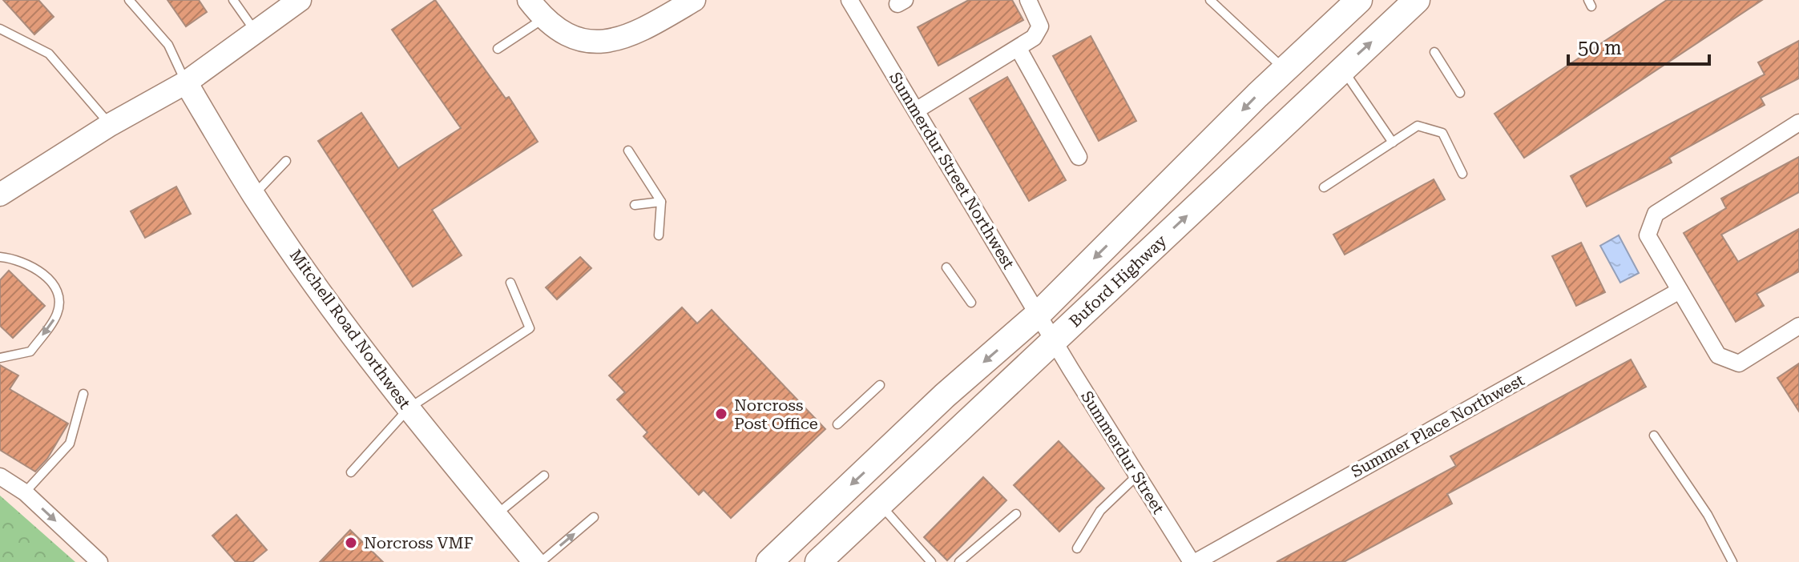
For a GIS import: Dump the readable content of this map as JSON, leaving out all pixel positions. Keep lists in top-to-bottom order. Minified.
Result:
{"streets":{"main road":["Buford Highway"],"street":["Summerdur Street Northwest","Mitchell Road Northwest","Summer Place Northwest","Summerdur Street"]},"crossings":[["Summerdur Street Northwest","Buford Highway"],["Summerdur Street Northwest","Summerdur Street"],["Buford Highway","Summerdur Street"],["Summer Place Northwest","Summerdur Street"]],"places":["Norcross Post Office","Norcross VMF"],"scale_bar":"50 m"}
